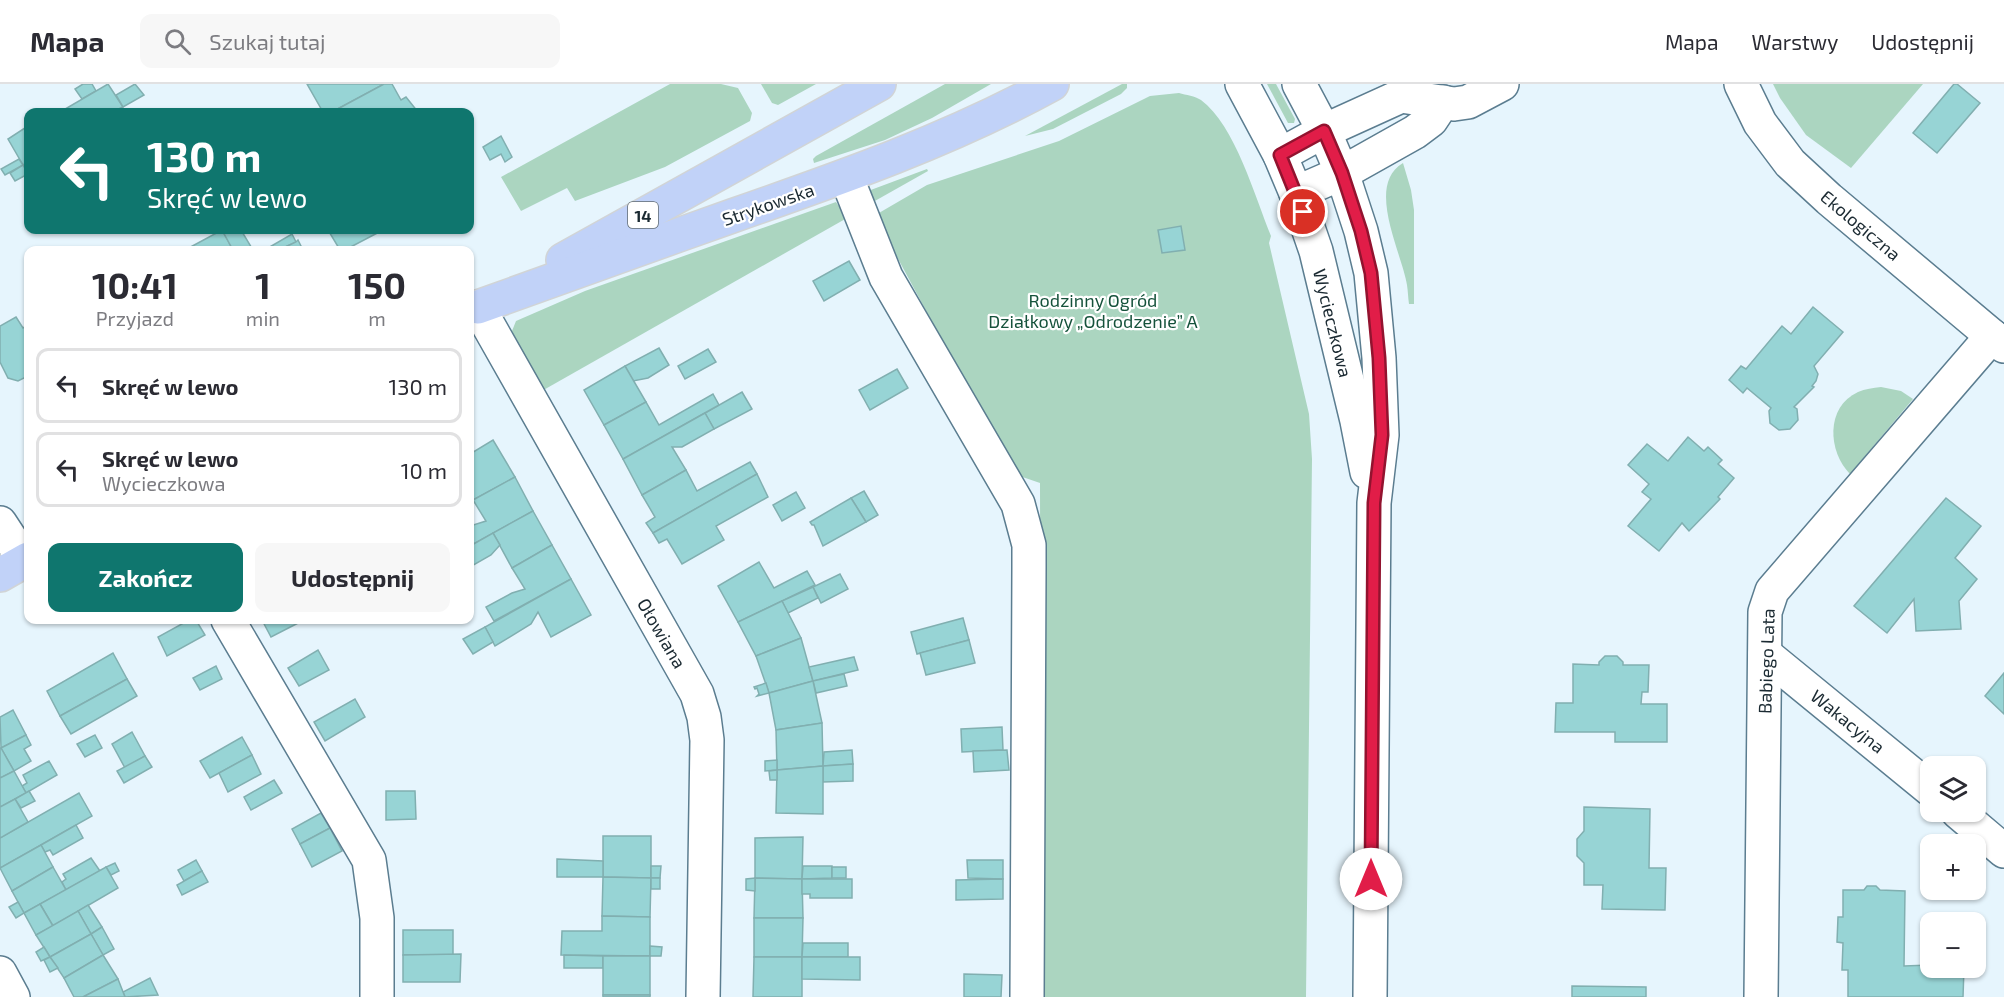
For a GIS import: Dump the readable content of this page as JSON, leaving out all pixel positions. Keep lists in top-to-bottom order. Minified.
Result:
{"streets":{"main road":["Strykowska","14"],"street":["Ekologiczna","Wycieczkowa","Ołowiana","Babiego Lata","Wakacyjna"]},"crossings":[["Strykowska","14"],["Strykowska","Ołowiana"],["14","Ołowiana"],["Ekologiczna","Babiego Lata"],["Babiego Lata","Wakacyjna"]],"parks":["Rodzinny Ogród Działkowy „Odrodzenie” A"],"page":{"header":"Mapa","search":"Szukaj tutaj","nav":["Mapa","Warstwy","Udostępnij"],"turn":["130 m","Skręć w lewo"],"eta":["10:41","Przyjazd","1","min","150","m"],"list":[{"name":"Skręć w lewo","value":"130 m"},{"name":"Skręć w lewo","note":"Wycieczkowa","value":"10 m"}],"buttons":["Zakończ","Udostępnij"],"map_buttons":["+","−"]}}
